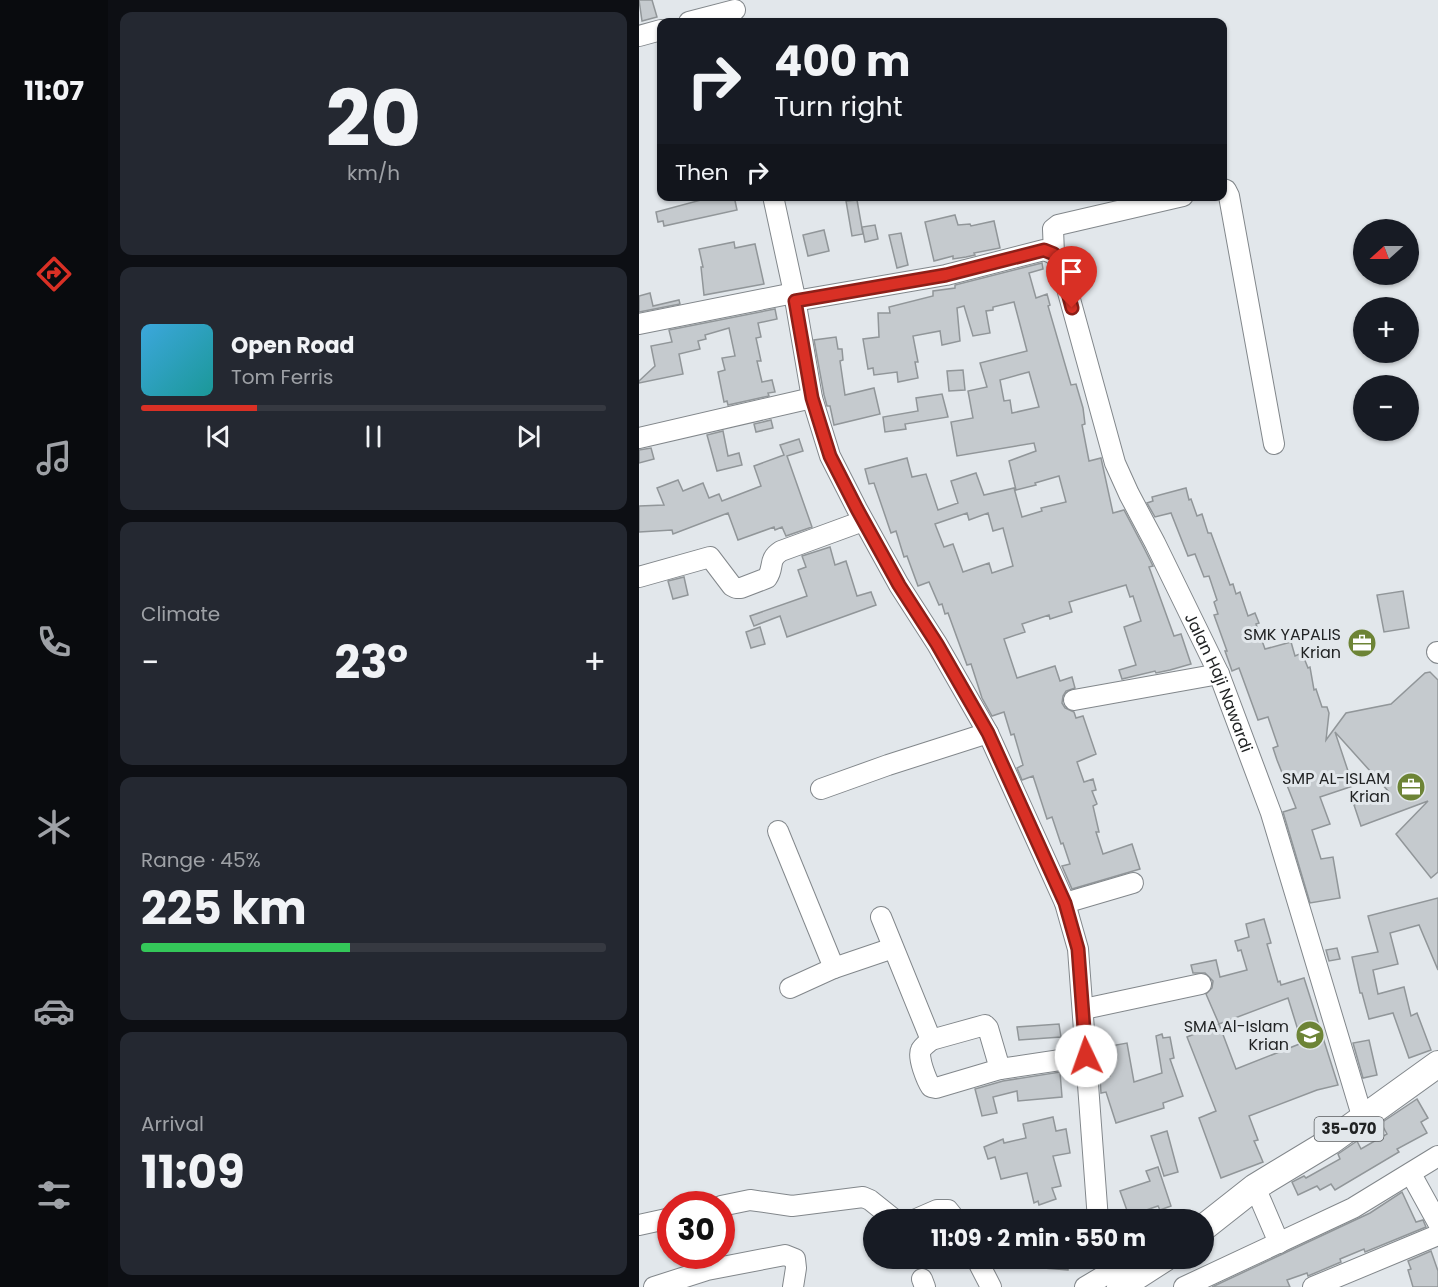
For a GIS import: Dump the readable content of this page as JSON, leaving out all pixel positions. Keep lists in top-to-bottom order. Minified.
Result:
{"streets":{"main road":["35-070"],"street":["Jalan Haji Nawardi"]},"crossings":[["Jalan Haji Nawardi","35-070"]],"places":{"office":["SMK YAPALIS Krian","SMP AL-ISLAM Krian"],"school or university":["SMA Al-Islam Krian"]},"north":"left","page":{"tabs":"11:07","tile":[["20","km/h"],"Climate",["Range · 45%","225 km"],["Arrival","11:09"]],"turn":["400 m","Turn right"],"then":"Then","map_buttons":["+","−"],"song":["Open Road","Tom Ferris"],"heat":["−","23°","+"],"limit":"30","trip":"11:09 · 2 min · 550 m"}}
